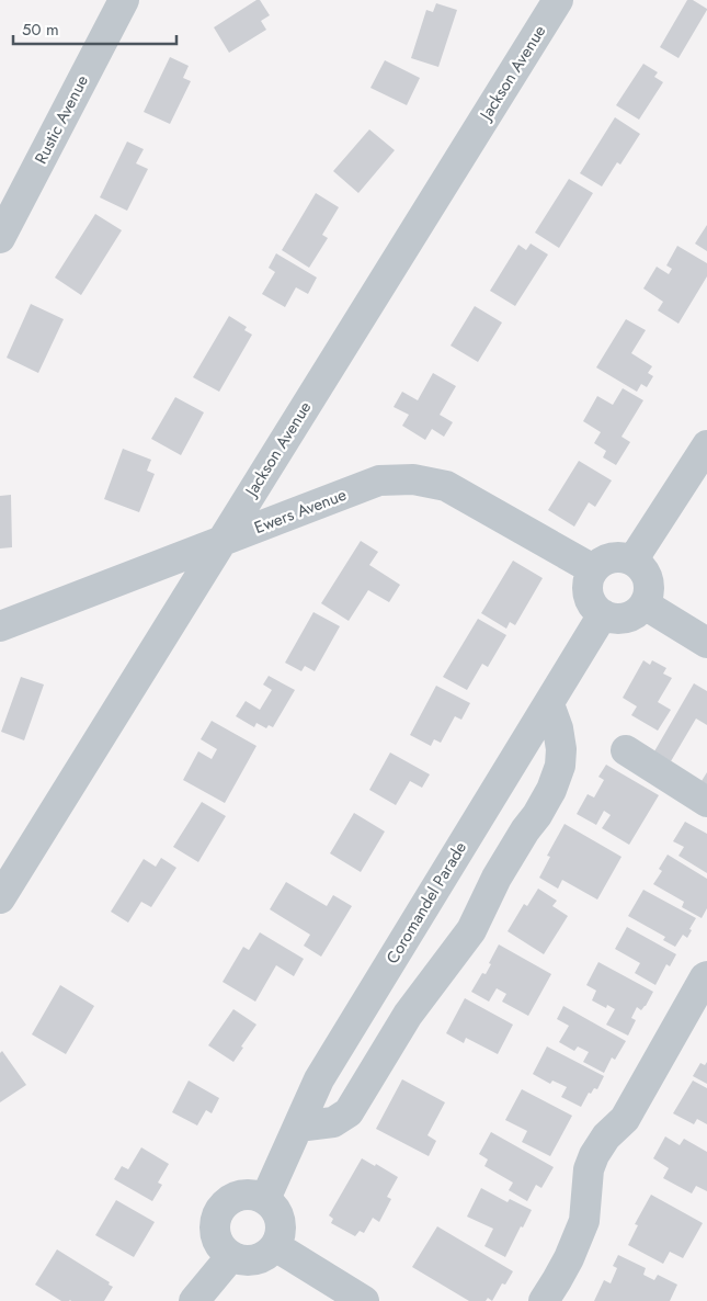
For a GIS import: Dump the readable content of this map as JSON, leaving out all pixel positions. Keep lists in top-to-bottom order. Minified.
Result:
{"streets":{"street":["Jackson Avenue","Rustic Avenue","Ewers Avenue","Coromandel Parade"]},"crossings":[["Jackson Avenue","Ewers Avenue"],["Ewers Avenue","Coromandel Parade"]],"scale_bar":"50 m"}
